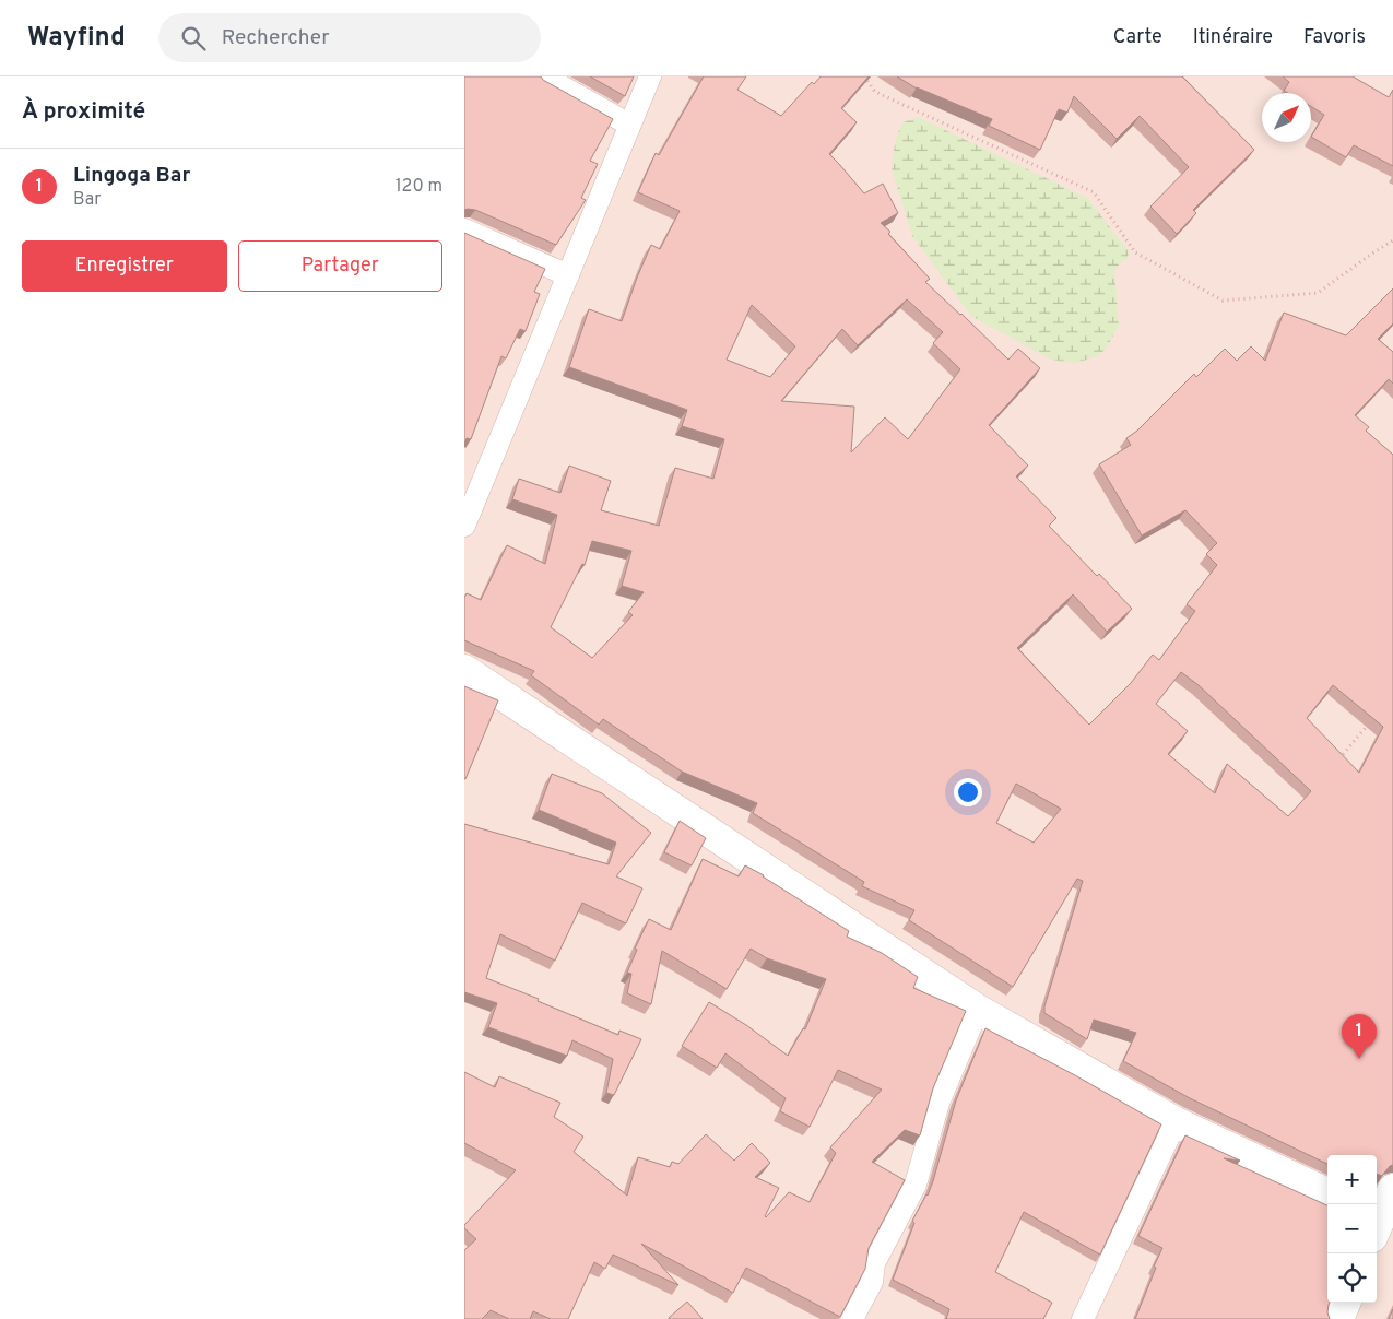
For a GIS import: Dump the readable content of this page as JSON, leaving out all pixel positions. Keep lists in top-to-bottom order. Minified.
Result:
{"north":"top right","page":{"header":"Wayfind","search":"Rechercher","nav":["Carte","Itinéraire","Favoris"],"heading":"À proximité","list":[{"mark":"1","name":"Lingoga Bar","note":"Bar","value":"120 m"}],"buttons":["Enregistrer","Partager"],"pins":"1","map_buttons":["+","−"]}}
